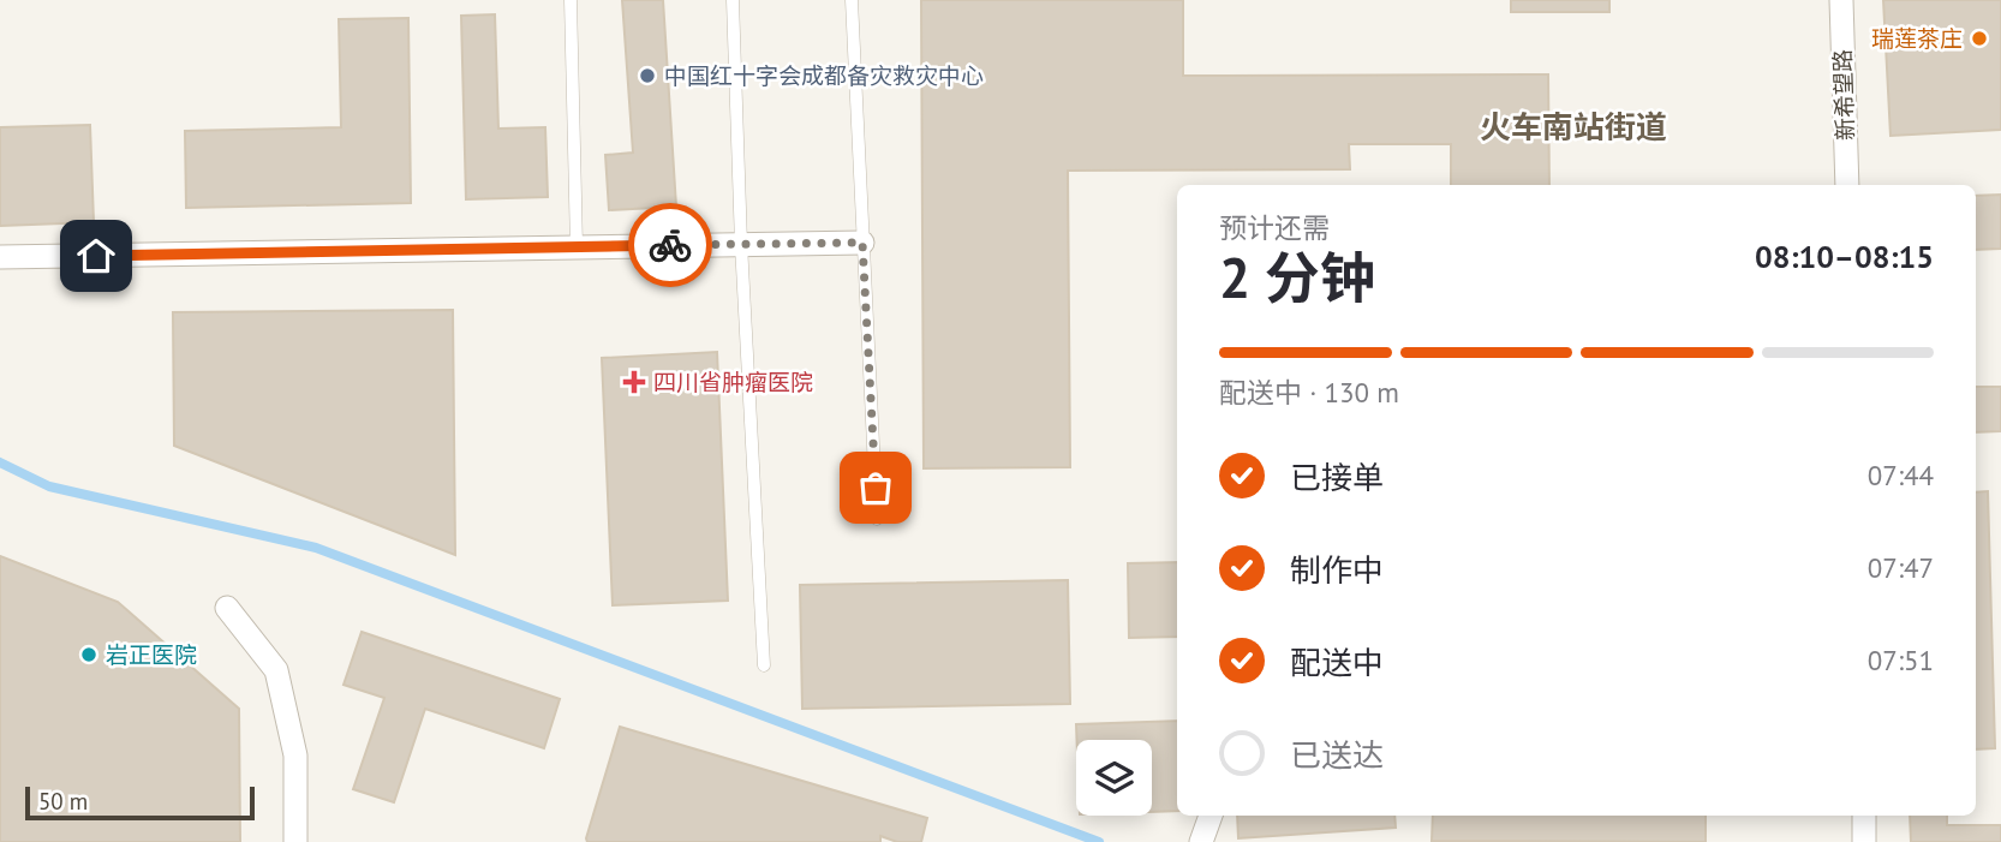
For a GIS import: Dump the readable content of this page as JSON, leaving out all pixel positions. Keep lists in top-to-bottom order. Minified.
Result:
{"streets":{"street":["新希望路"]},"districts":["火车南站街道"],"places":{"other":["瑞莲茶庄","中国红十字会成都备灾救灾中心","岩正医院"],"health":["四川省肿瘤医院"]},"scale_bar":"50 m","page":{"heading":["2 分钟","预计还需","08:10–08:15"],"bar":"配送中 · 130 m","list":[["已接单","07:44"],["制作中","07:47"],["配送中","07:51"],"已送达"],"scale":"50 m"}}
